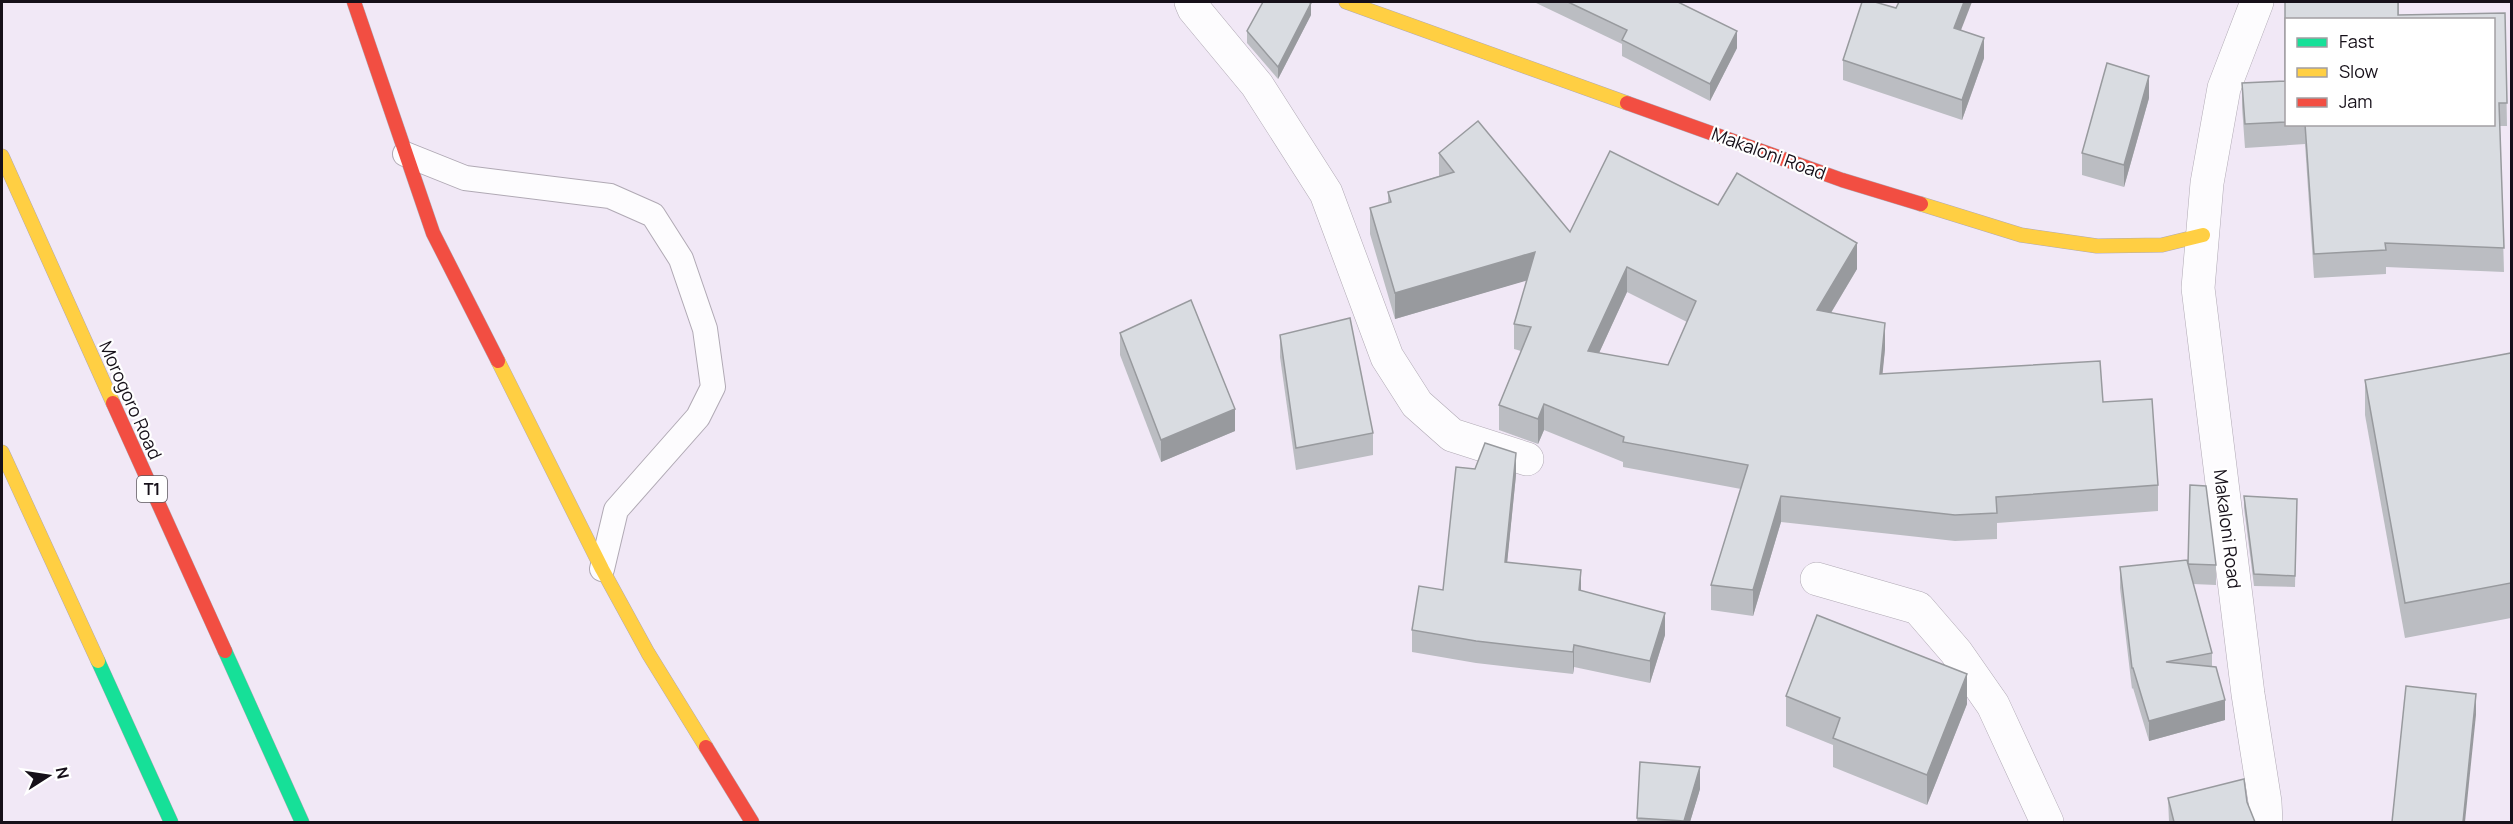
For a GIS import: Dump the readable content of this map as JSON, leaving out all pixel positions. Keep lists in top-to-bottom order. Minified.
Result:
{"streets":{"main road":["Makaloni Road","Morogoro Road","T1"]},"legend":["Fast","Slow","Jam"],"north":"right"}
